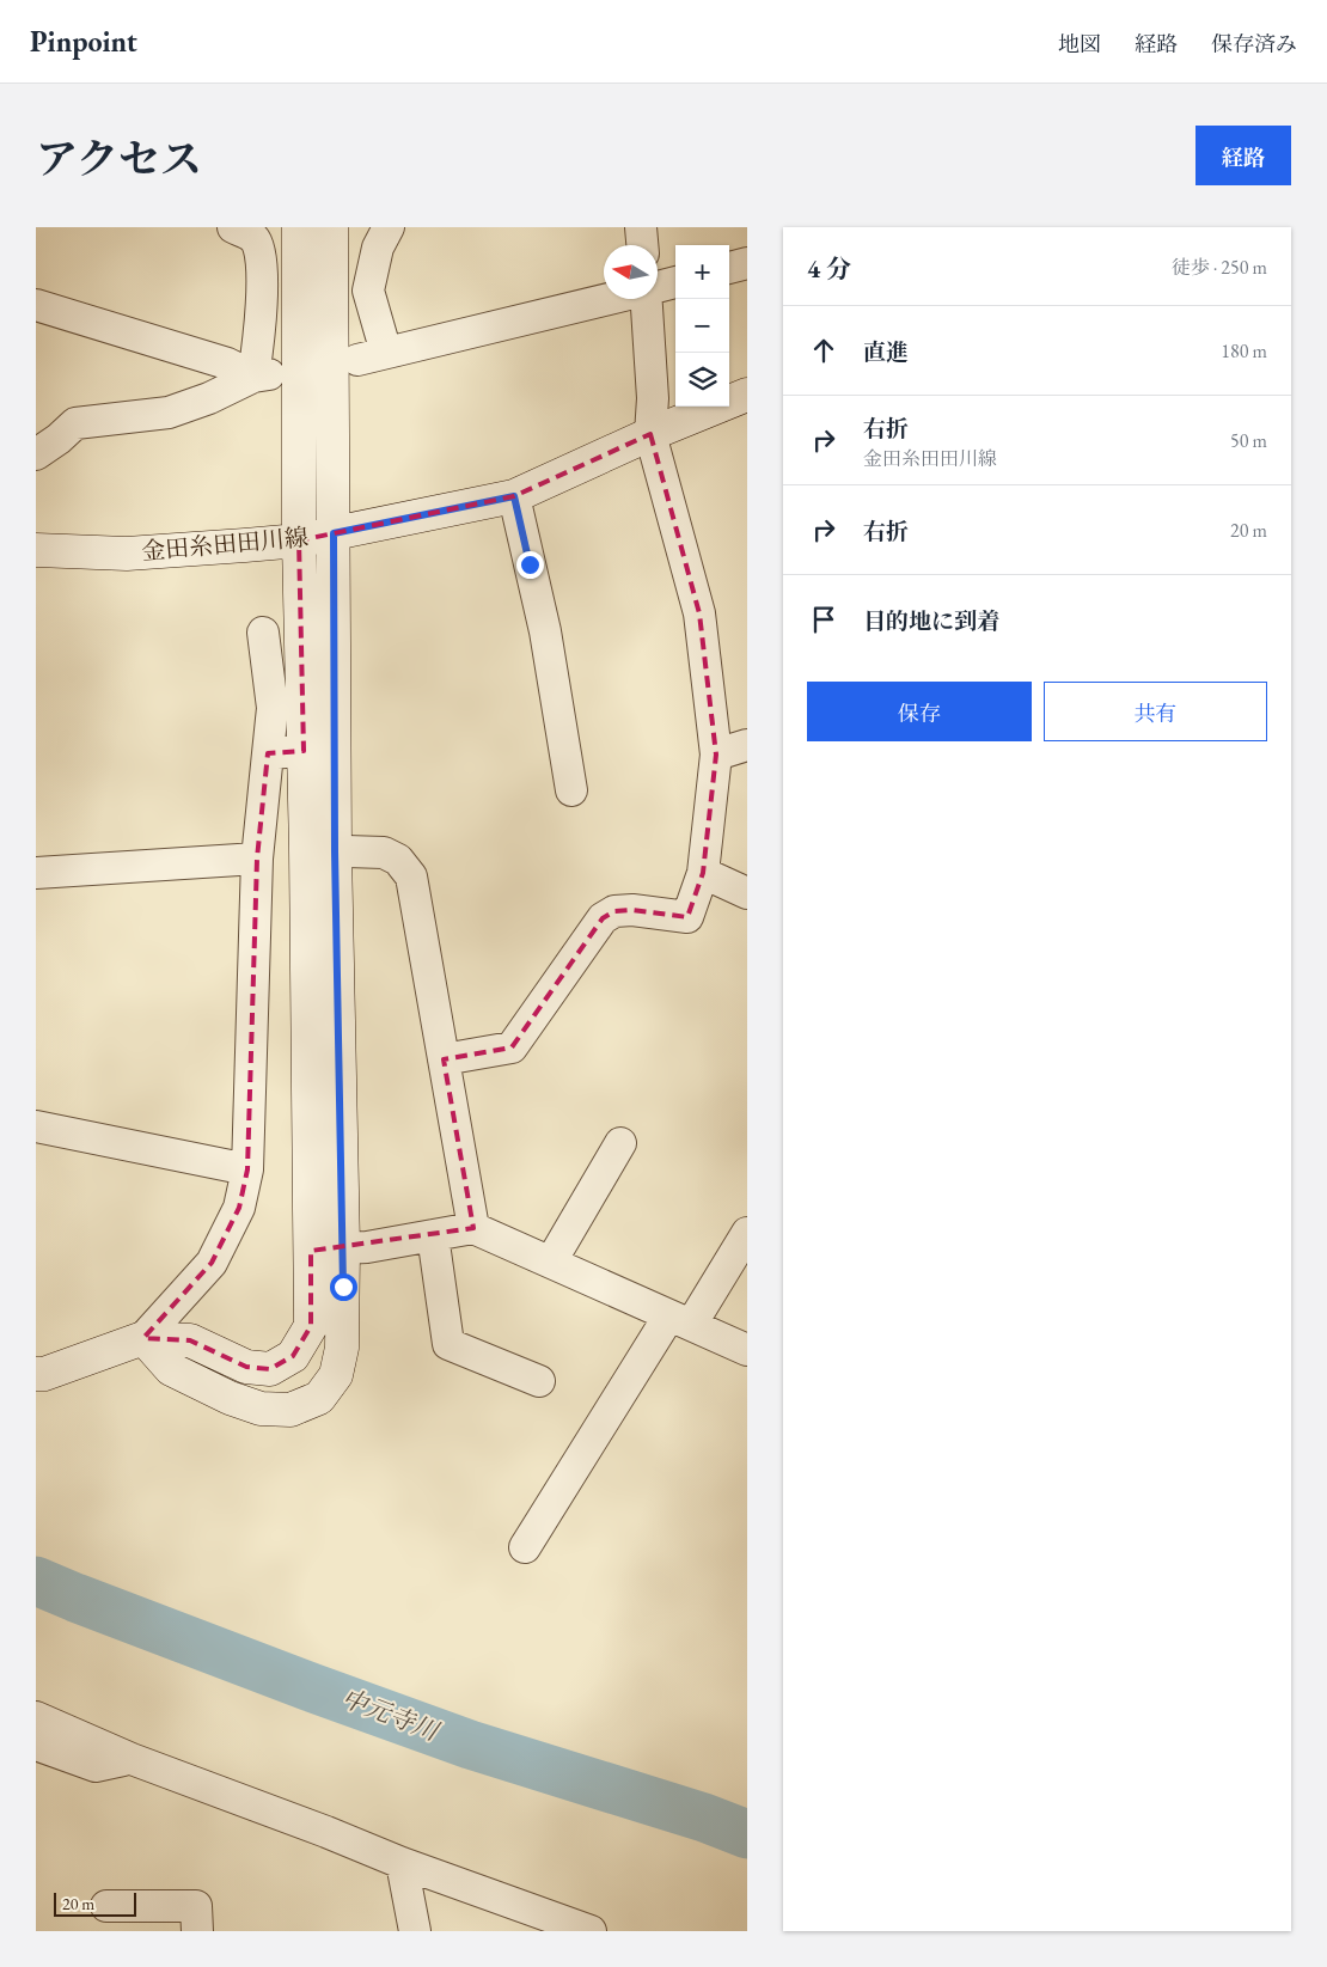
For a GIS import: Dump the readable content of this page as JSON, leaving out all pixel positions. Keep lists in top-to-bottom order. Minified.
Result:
{"streets":{"street":["金田糸田田川線"]},"water":["中元寺川"],"scale_bar":"20 m","north":"left","page":{"header":"Pinpoint","nav":["地図","経路","保存済み"],"title":"アクセス","buttons":["経路",["保存","共有"]],"heading":["4 分","徒歩 · 250 m"],"map_buttons":["+","−"],"list":[["直進","180 m"],["右折","金田糸田田川線","50 m"],["右折","20 m"],"目的地に到着"],"scale":"20 m"}}
